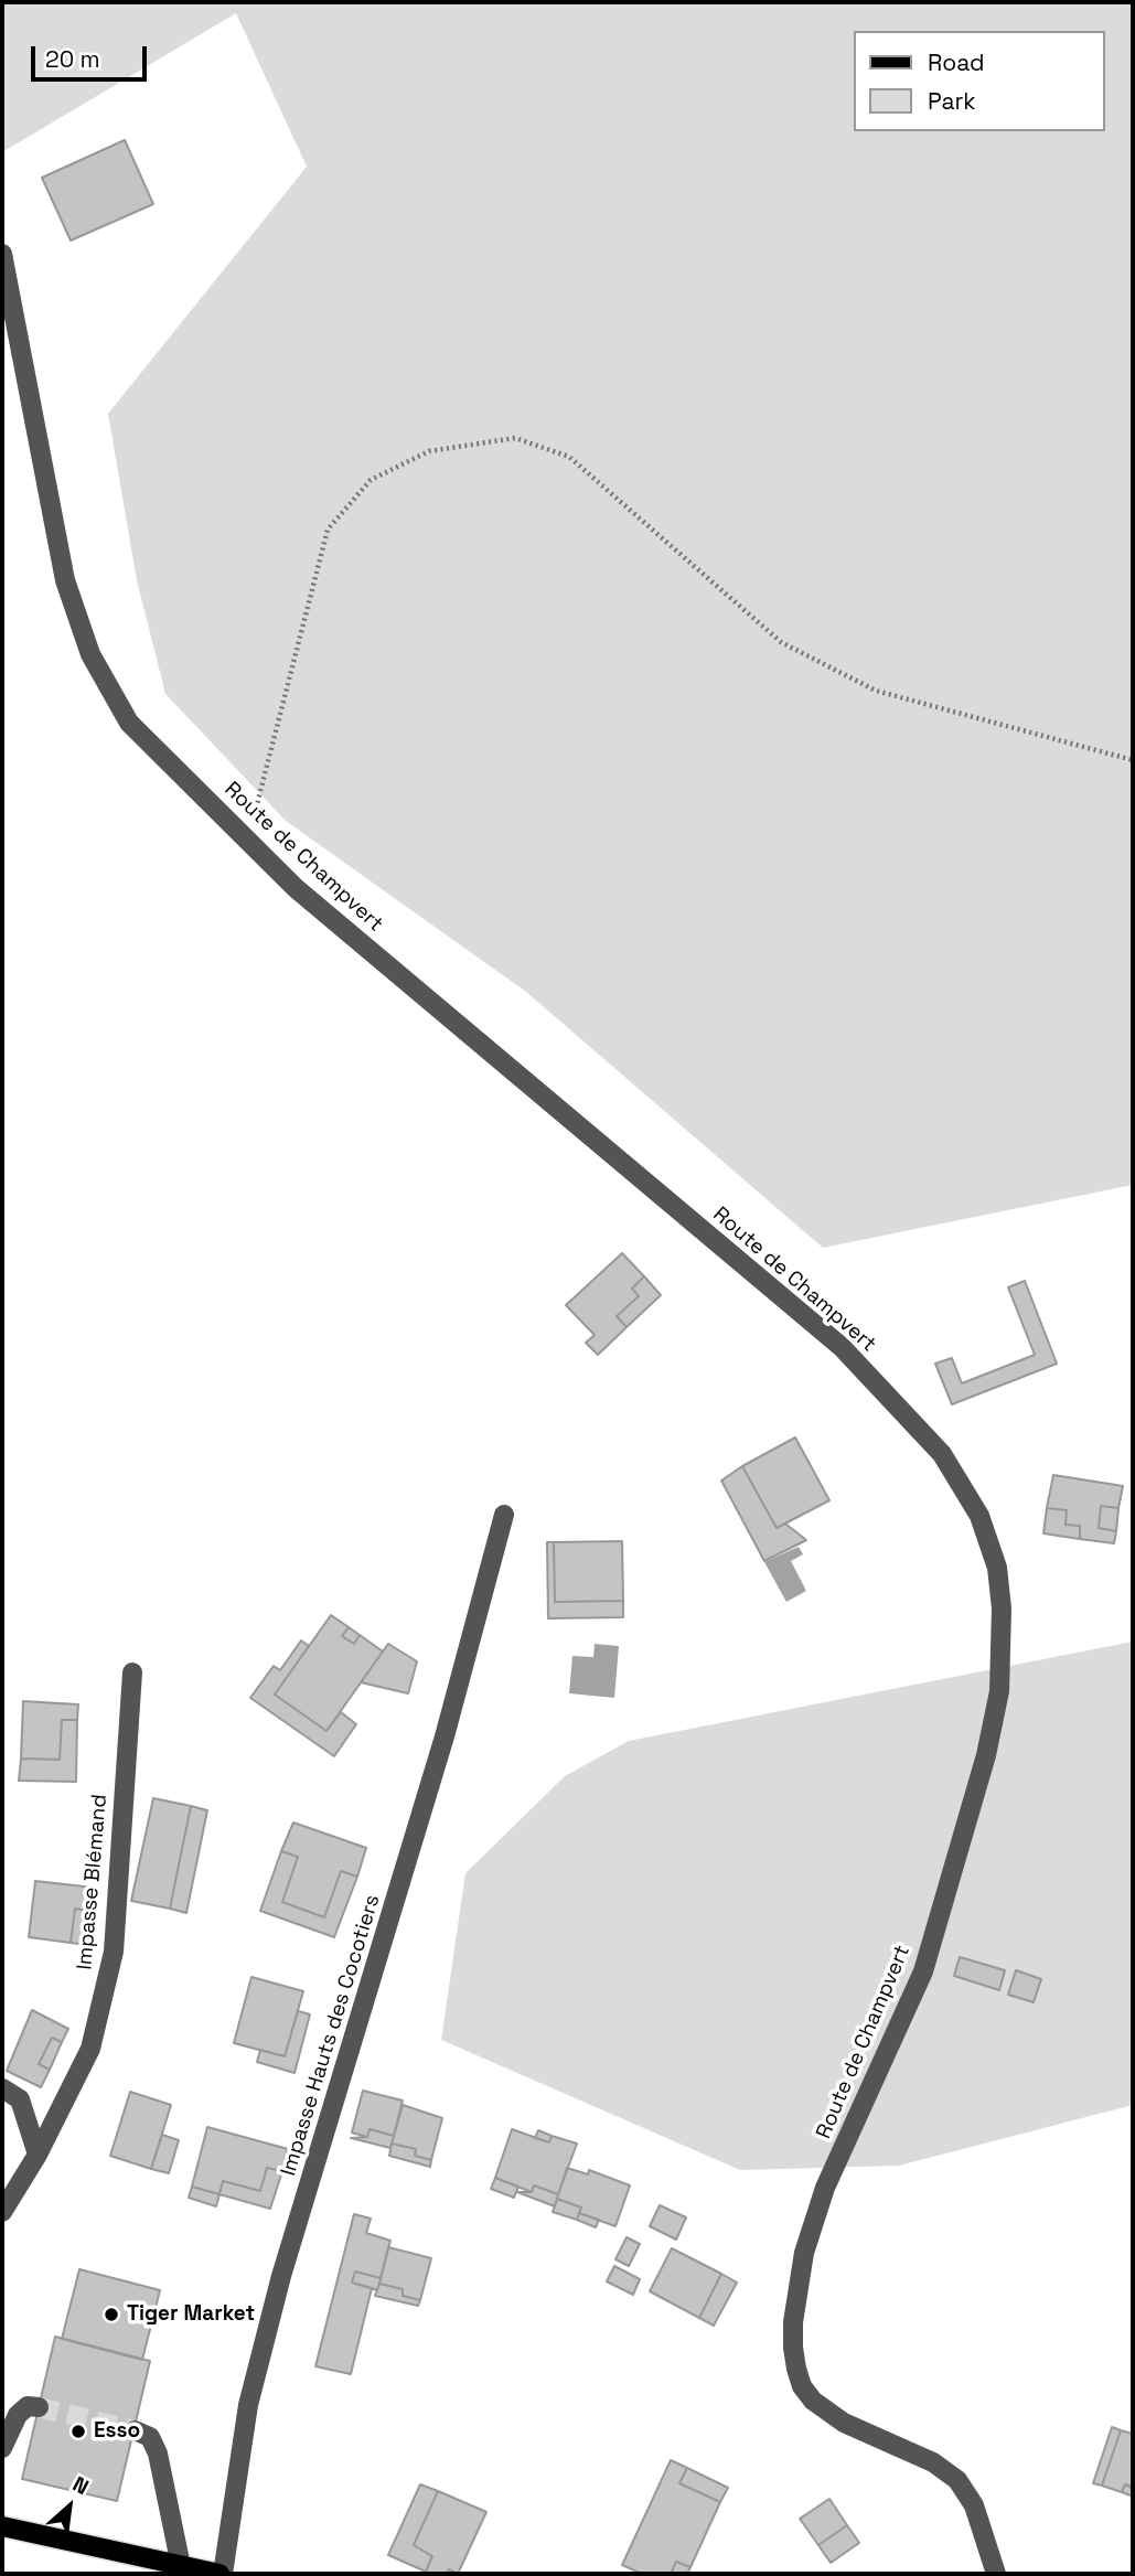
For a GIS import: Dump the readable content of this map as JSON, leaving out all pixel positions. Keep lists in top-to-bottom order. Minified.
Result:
{"streets":{"street":["Route de Champvert","Impasse Blémand","Impasse Hauts des Cocotiers"]},"places":["Tiger Market","Esso"],"legend":["Road","Park"],"scale_bar":"20 m","north":"top right"}
